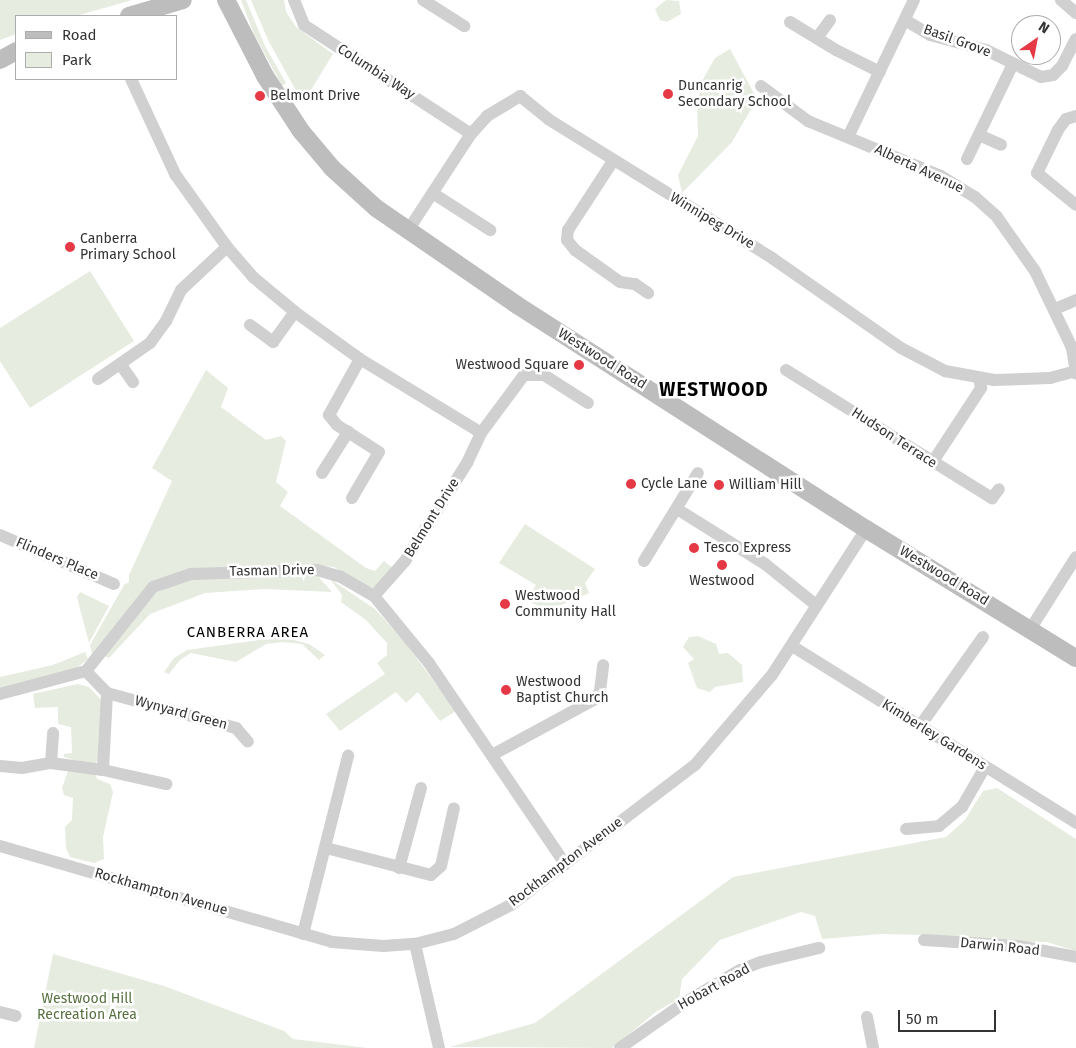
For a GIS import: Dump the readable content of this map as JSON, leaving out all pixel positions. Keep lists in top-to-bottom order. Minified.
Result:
{"streets":{"street":["Basil Grove","Columbia Way","Alberta Avenue","Winnipeg Drive","Westwood Road","Hudson Terrace","Belmont Drive","Flinders Place","Tasman Drive","Wynyard Green","Kimberley Gardens","Rockhampton Avenue","Darwin Road","Hobart Road"]},"crossings":[["Basil Grove","Alberta Avenue"],["Columbia Way","Winnipeg Drive"],["Alberta Avenue","Winnipeg Drive"],["Winnipeg Drive","Westwood Road"],["Westwood Road","Rockhampton Avenue"],["Belmont Drive","Tasman Drive"],["Tasman Drive","Wynyard Green"],["Tasman Drive","Rockhampton Avenue"],["Kimberley Gardens","Rockhampton Avenue"]],"districts":["WESTWOOD","CANBERRA AREA"],"parks":["Westwood Hill Recreation Area"],"places":["Duncanrig Secondary School","Belmont Drive","Canberra Primary School","Westwood Square","Cycle Lane","William Hill","Tesco Express","Westwood","Westwood Community Hall","Westwood Baptist Church"],"legend":["Road","Park"],"scale_bar":"50 m","north":"top right"}
